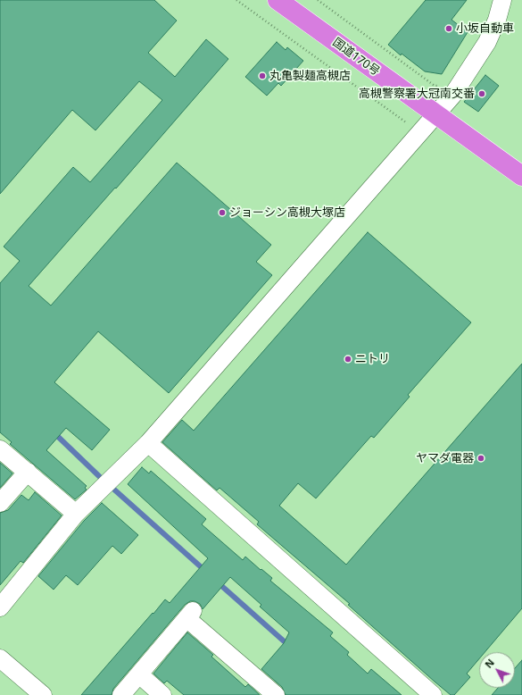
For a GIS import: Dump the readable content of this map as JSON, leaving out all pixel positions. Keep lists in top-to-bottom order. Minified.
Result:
{"streets":{"highway":["国道170号"]},"places":["小坂自動車","丸亀製麺高槻店","高槻警察署大冠南交番","ジョーシン高槻大塚店","ニトリ","ヤマダ電器"],"north":"top left"}
